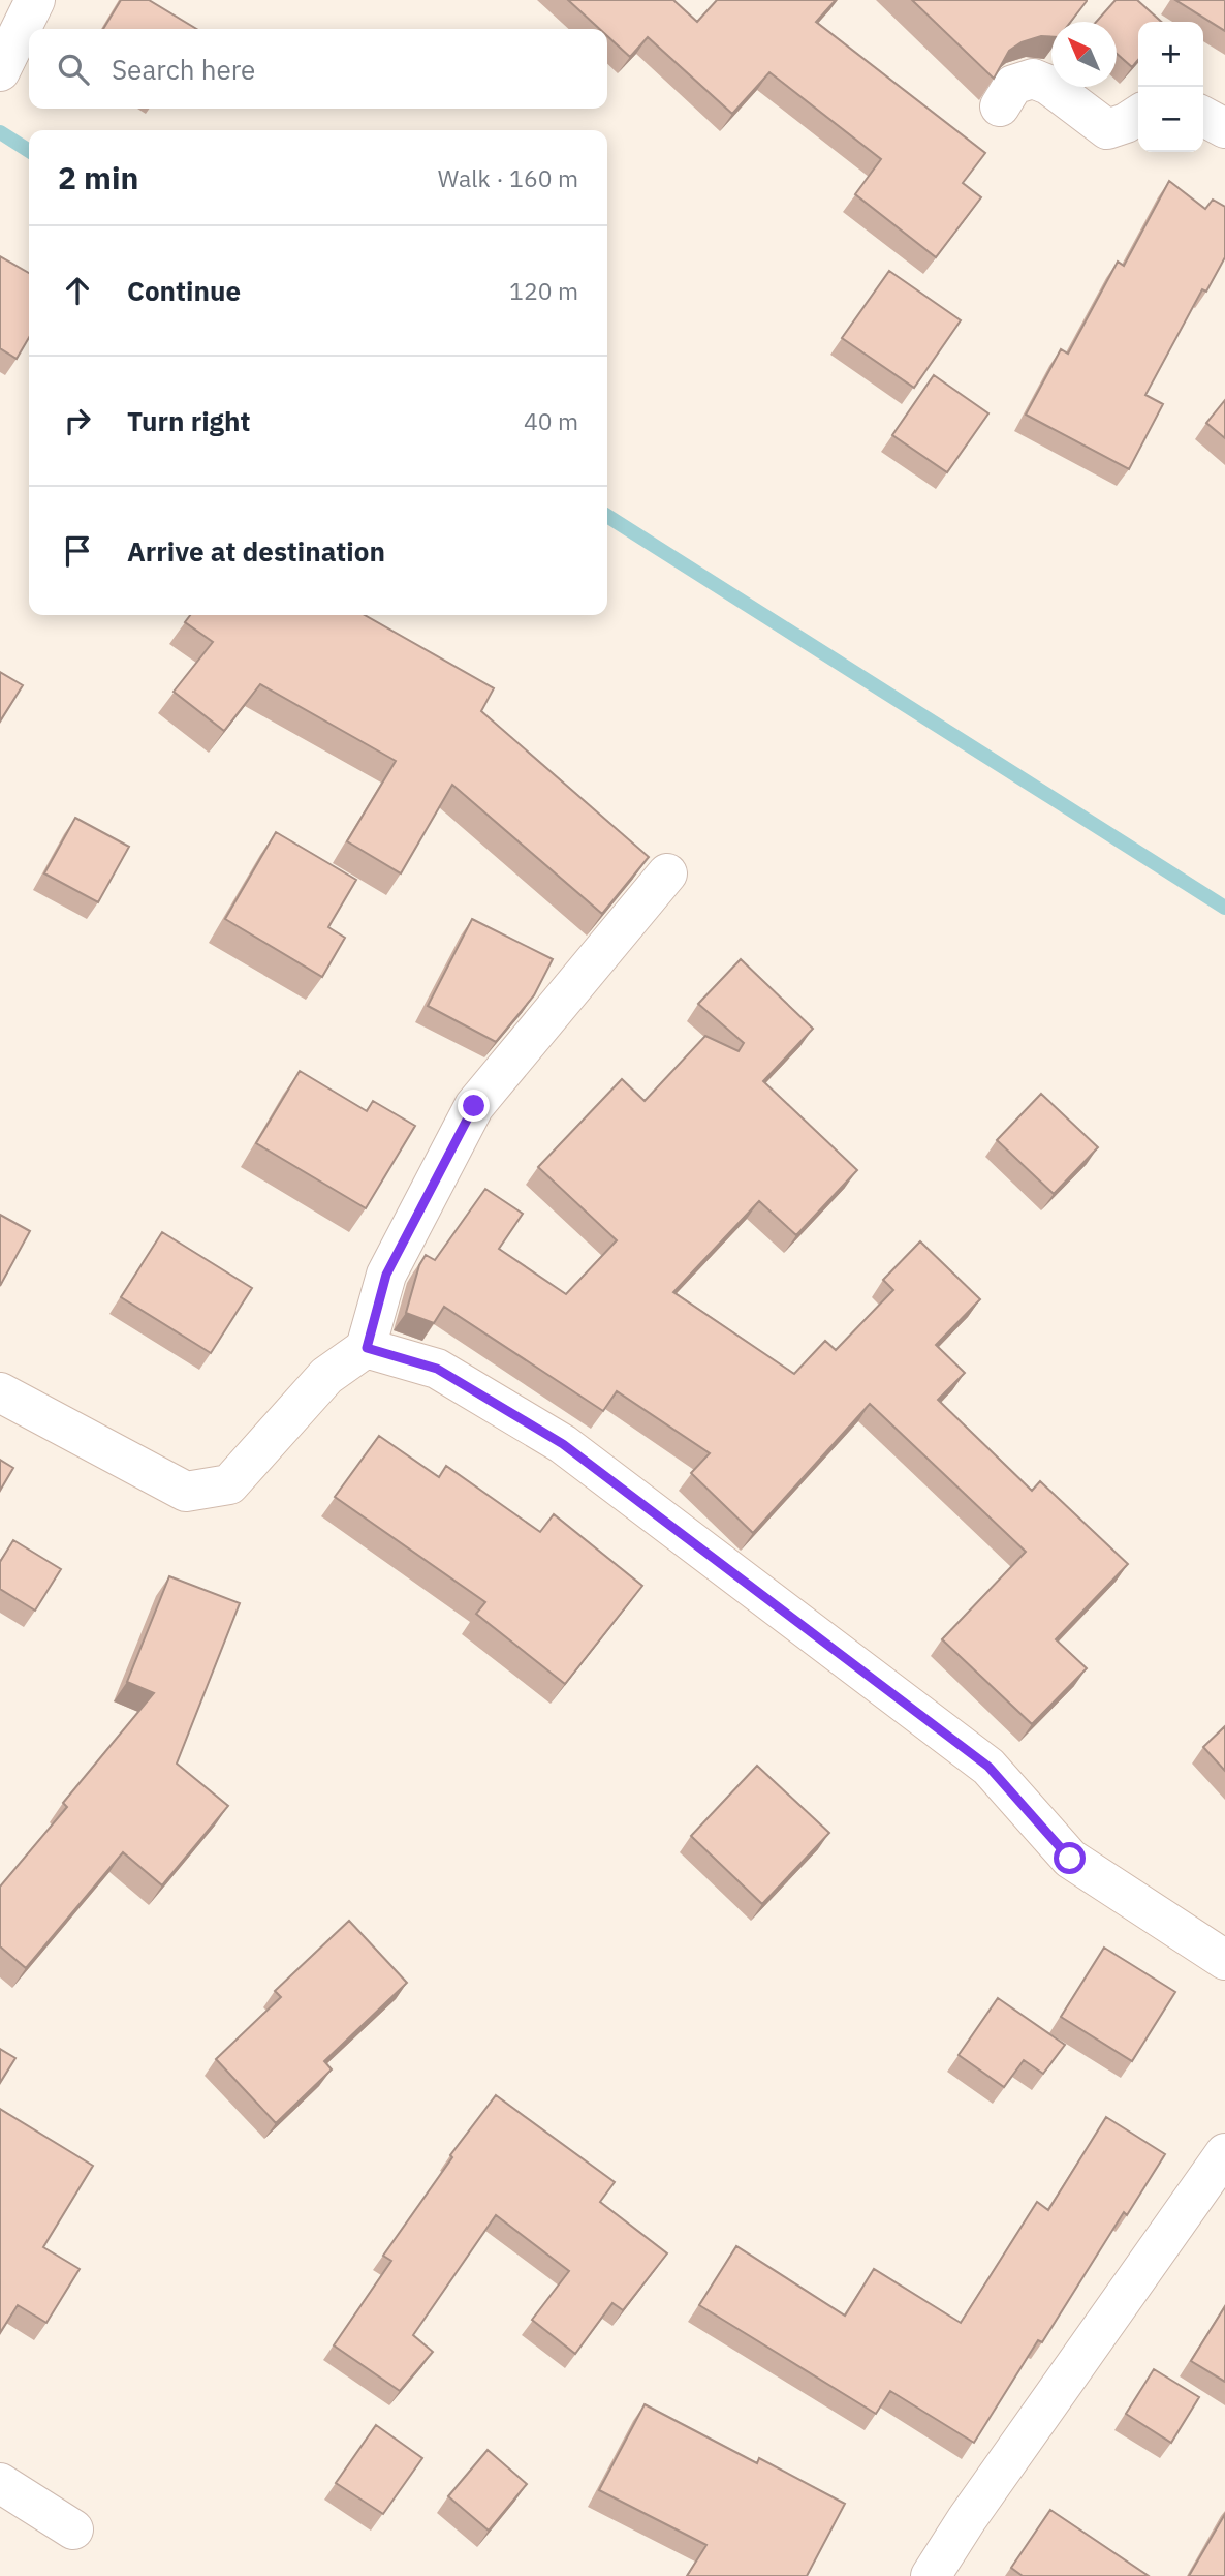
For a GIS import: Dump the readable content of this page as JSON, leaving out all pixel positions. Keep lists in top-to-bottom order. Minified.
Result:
{"north":"top left","page":{"map_buttons":["+","−"],"search":"Search here","heading":["2 min","Walk · 160 m"],"list":[["Continue","120 m"],["Turn right","40 m"],"Arrive at destination"]}}
